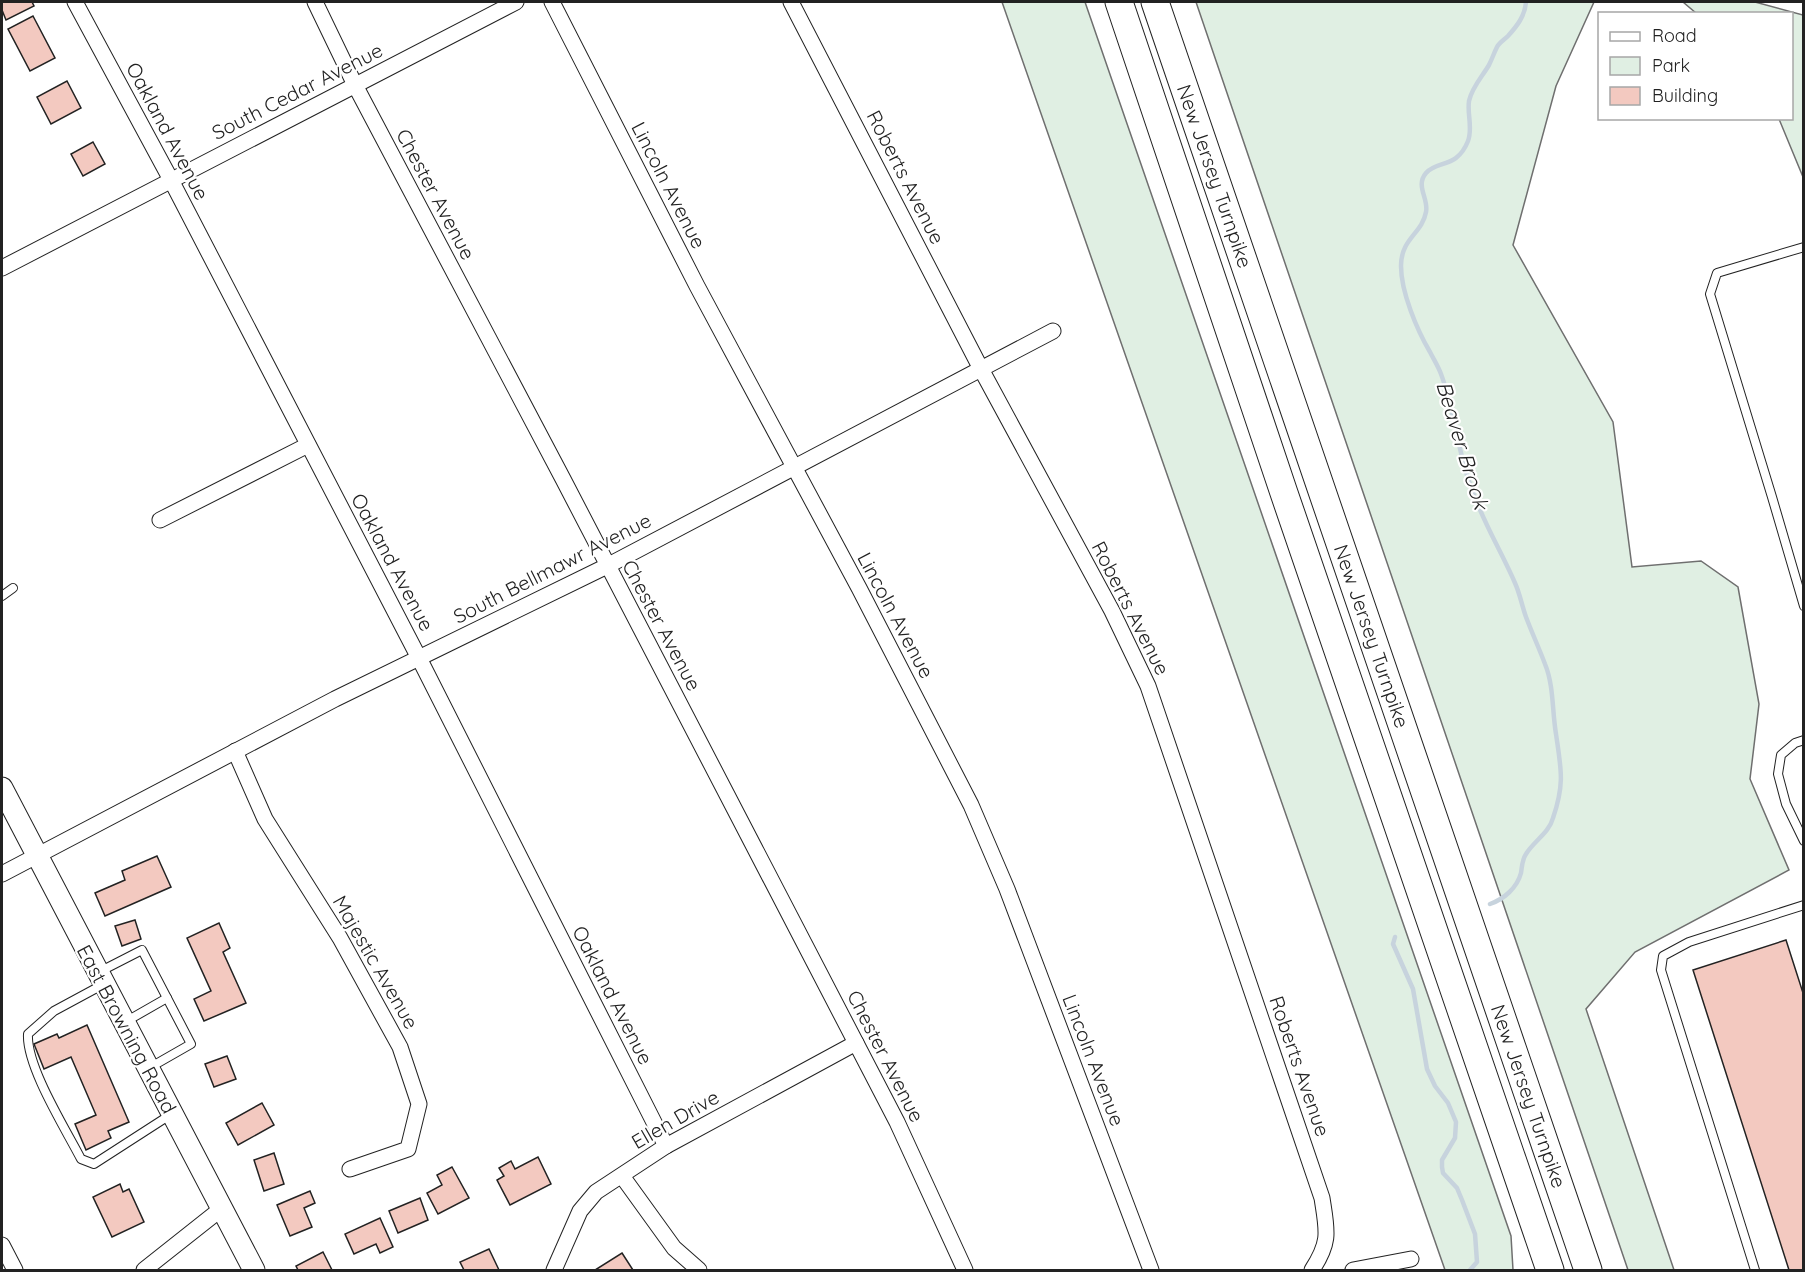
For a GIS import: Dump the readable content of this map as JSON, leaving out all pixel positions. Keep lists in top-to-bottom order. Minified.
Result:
{"streets":{"highway":["New Jersey Turnpike"],"main road":["East Browning Road"],"street":["South Cedar Avenue","Oakland Avenue","Roberts Avenue","Lincoln Avenue","Chester Avenue","South Bellmawr Avenue","Majestic Avenue","Ellen Drive"]},"crossings":[["South Cedar Avenue","Oakland Avenue"],["South Cedar Avenue","Chester Avenue"],["Oakland Avenue","South Bellmawr Avenue"],["Oakland Avenue","Ellen Drive"],["Roberts Avenue","South Bellmawr Avenue"],["Lincoln Avenue","South Bellmawr Avenue"],["Chester Avenue","South Bellmawr Avenue"],["Chester Avenue","Ellen Drive"],["South Bellmawr Avenue","Majestic Avenue"],["South Bellmawr Avenue","East Browning Road"]],"water":["Beaver Brook"],"legend":["Road","Park","Building"]}
